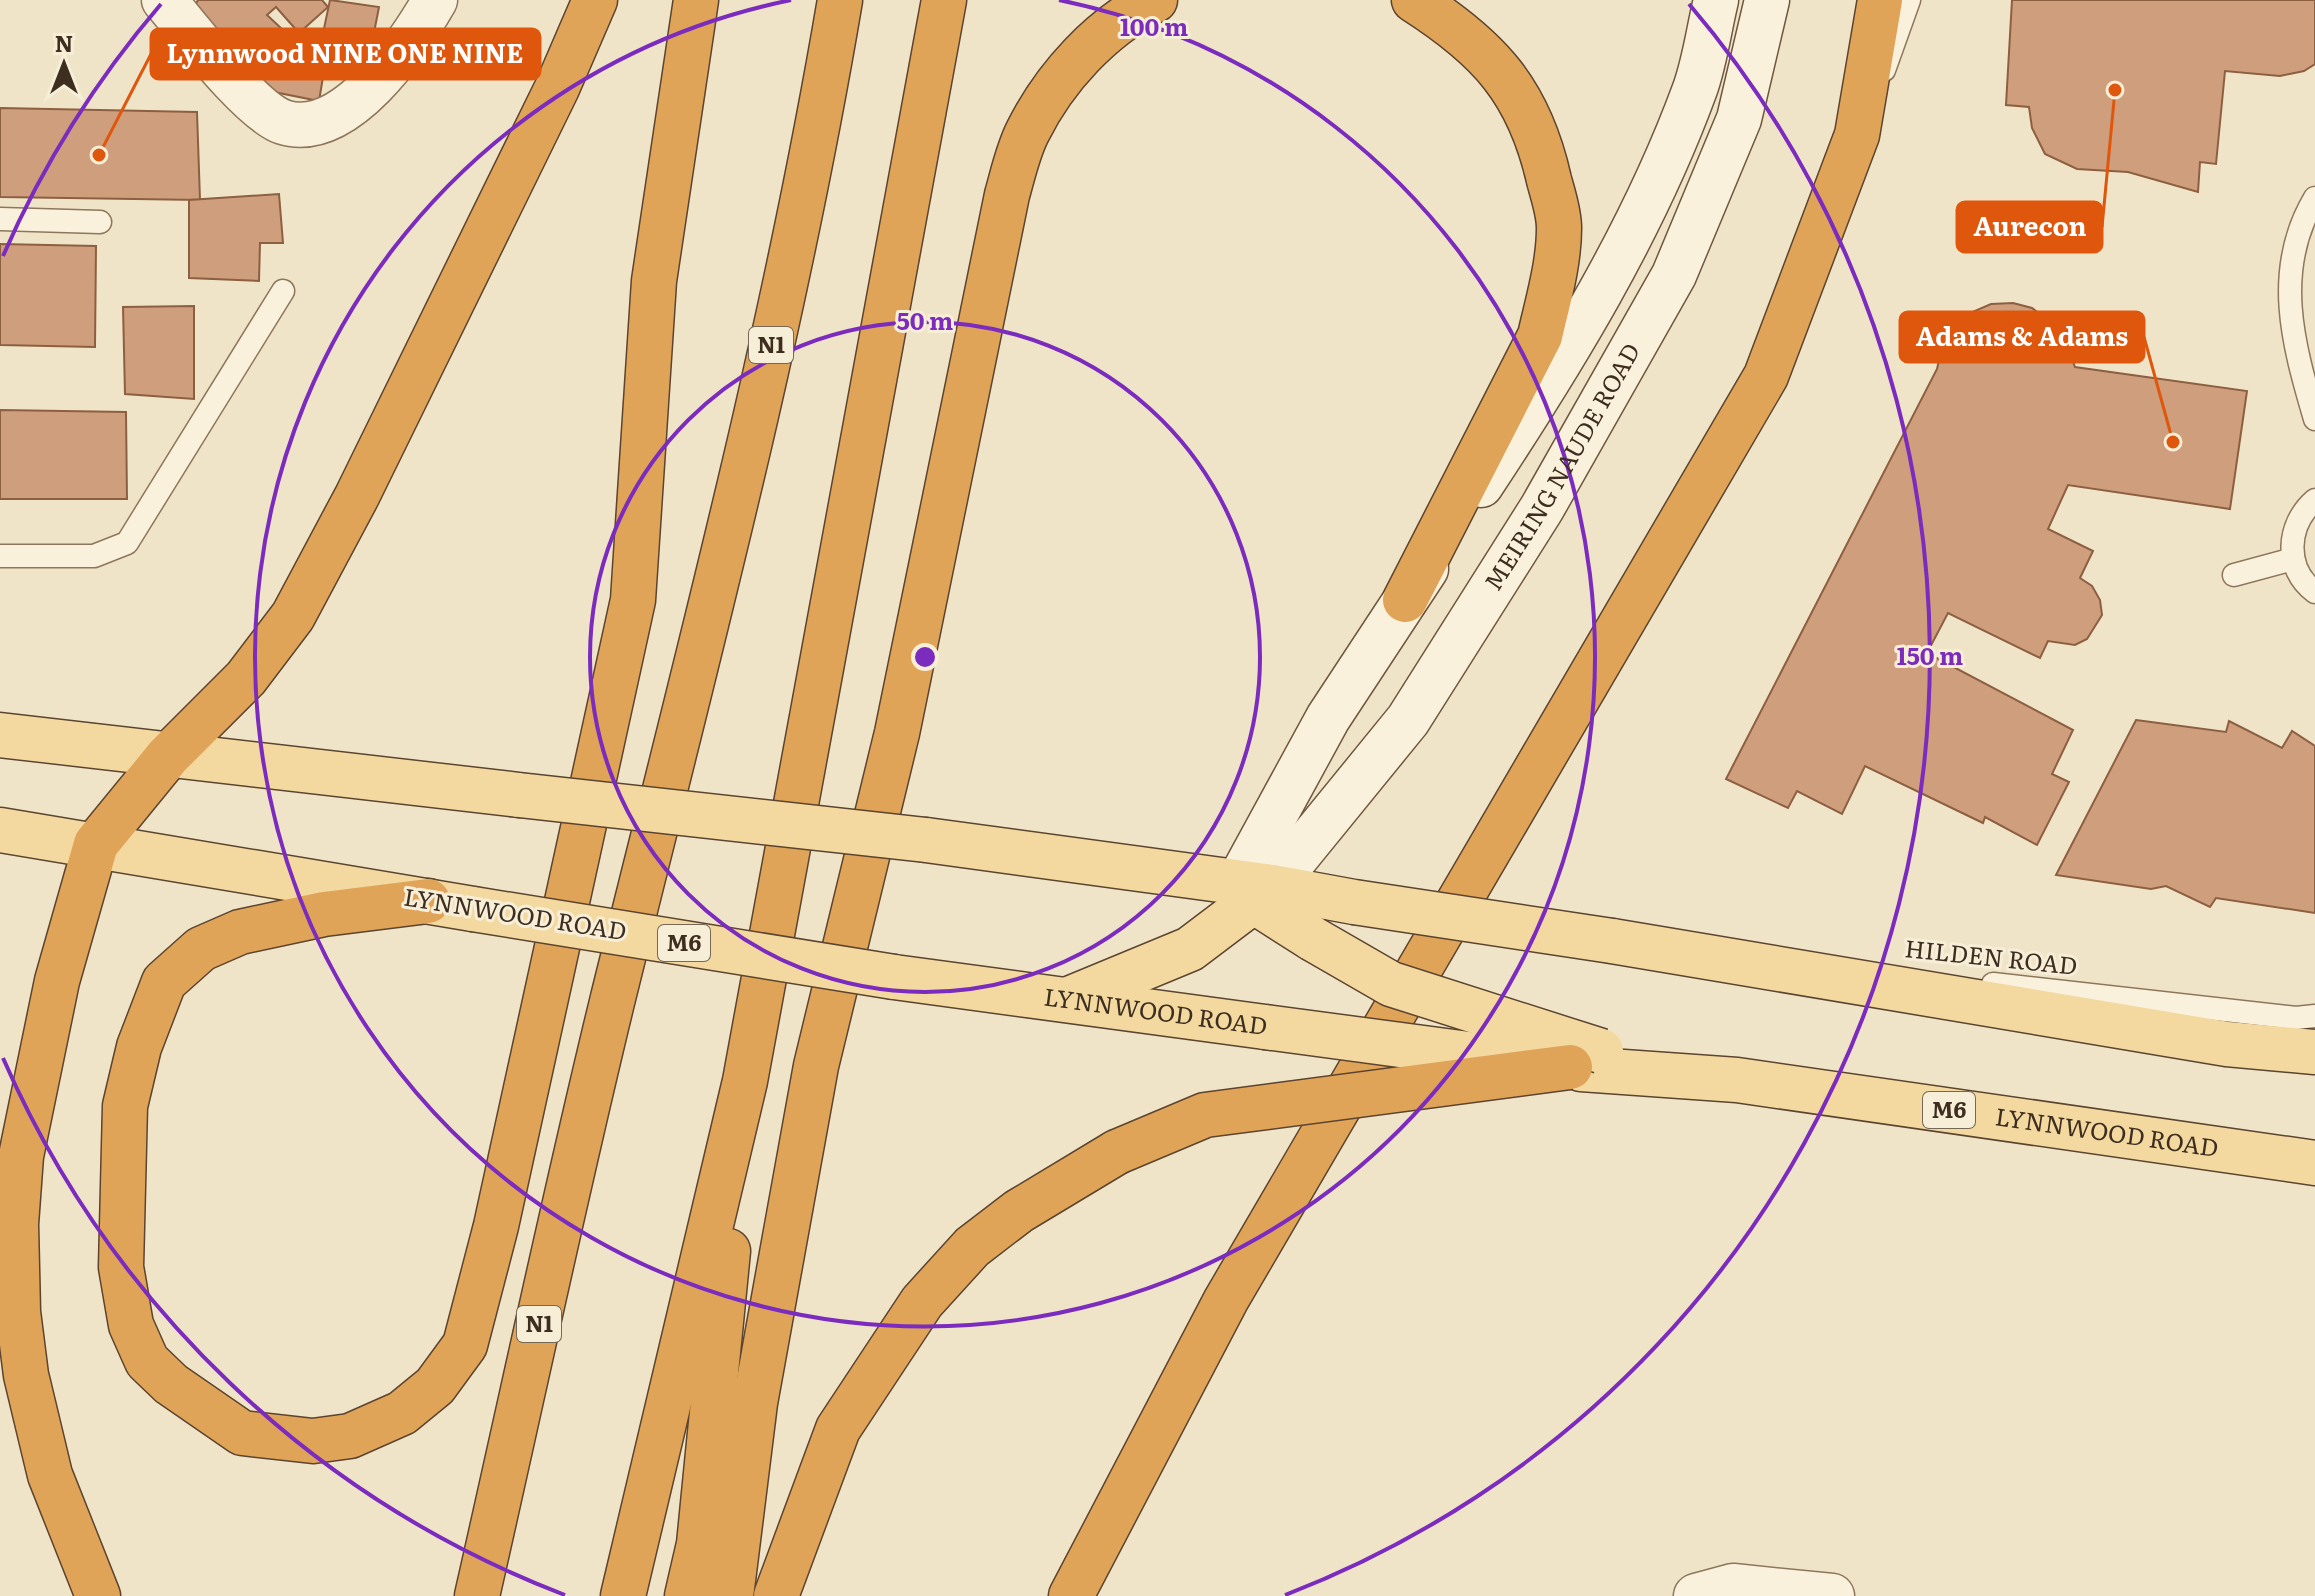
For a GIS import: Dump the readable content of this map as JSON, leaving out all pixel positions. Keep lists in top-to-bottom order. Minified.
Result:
{"streets":{"highway":["N1"],"main road":["MEIRING NAUDE ROAD","LYNNWOOD ROAD","M6"],"lane":["HILDEN ROAD"]},"places":["Aurecon","Lynnwood NINE ONE NINE","Adams & Adams"],"north":"top","rings":["100 m","50 m","150 m"]}
